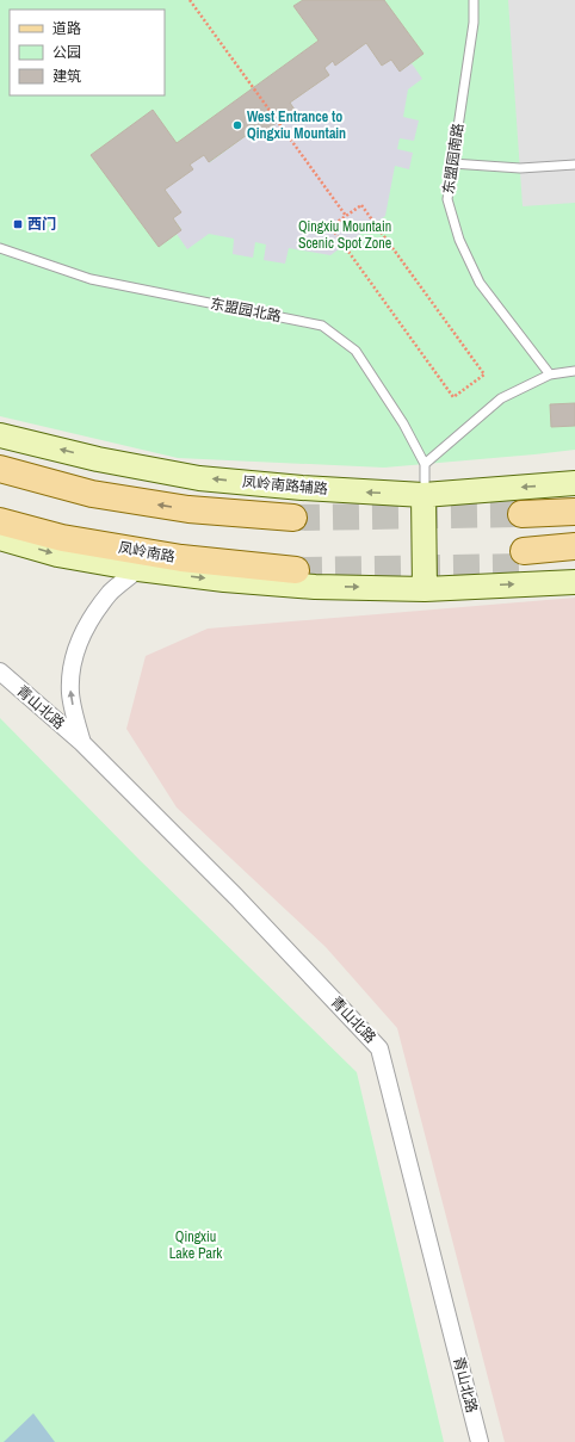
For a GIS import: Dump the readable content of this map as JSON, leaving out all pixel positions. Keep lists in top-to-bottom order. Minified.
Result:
{"streets":{"main road":["凤岭南路"],"street":["凤岭南路辅路","青山北路"],"lane":["东盟园南路","东盟园北路"]},"parks":["Qingxiu Mountain Scenic Spot Zone","Qingxiu Lake Park"],"places":{"other":["West Entrance to Qingxiu Mountain"],"transit":["西门"]},"legend":["道路","公园","建筑"]}
